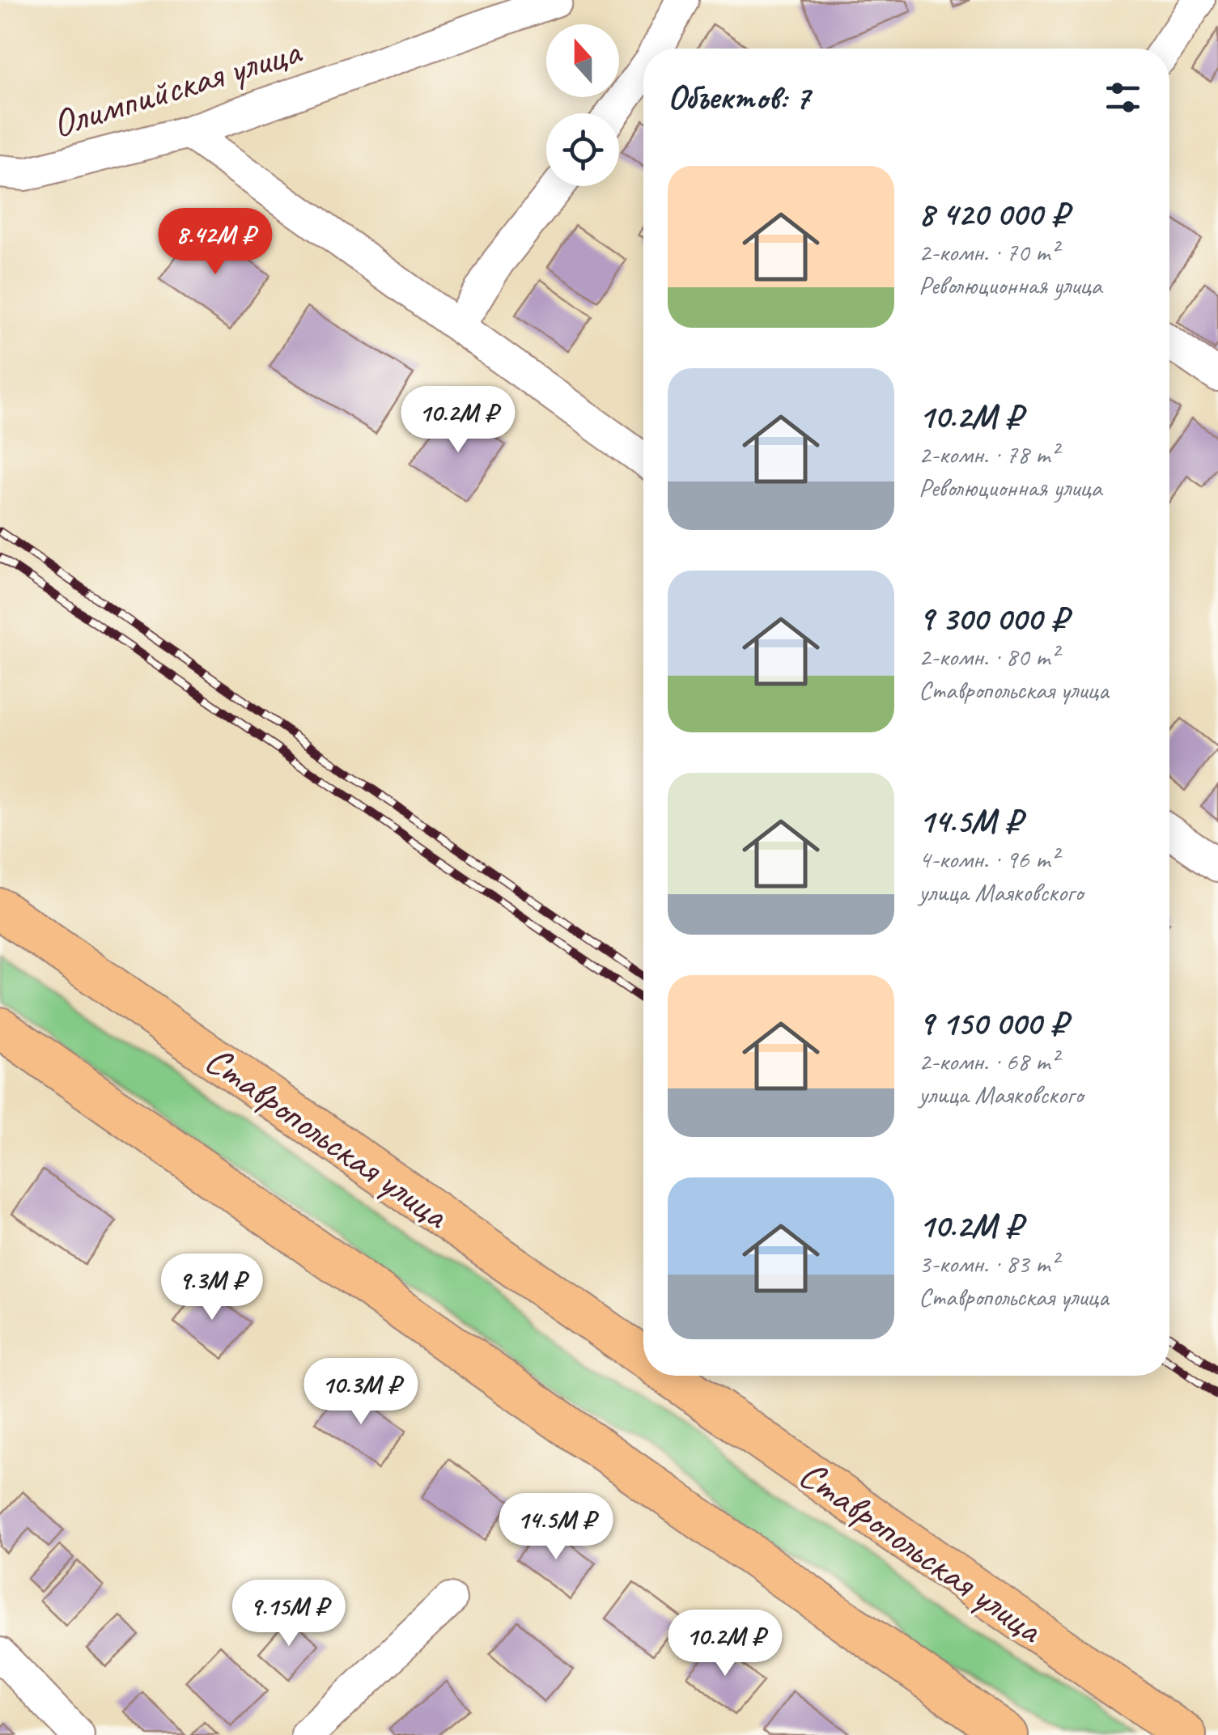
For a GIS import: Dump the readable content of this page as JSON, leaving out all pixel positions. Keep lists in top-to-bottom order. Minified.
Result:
{"streets":{"main road":["Ставропольская улица"],"street":["Олимпийская улица"]},"north":"top","page":{"heading":"Объектов: 7","list":[{"name":"8 420 000 ₽","note":"2-комн. · 70 m² · Революционная улица"},{"name":"10.2M ₽","note":"2-комн. · 78 m² · Революционная улица"},{"name":"9 300 000 ₽","note":"2-комн. · 80 m² · Ставропольская улица"},{"name":"14.5M ₽","note":"4-комн. · 96 m² · улица Маяковского"},{"name":"9 150 000 ₽","note":"2-комн. · 68 m² · улица Маяковского"},{"name":"10.2M ₽","note":"3-комн. · 83 m² · Ставропольская улица"}],"price":["8.42M ₽","10.2M ₽","9.3M ₽","10.3M ₽","14.5M ₽","9.15M ₽","10.2M ₽"]}}
